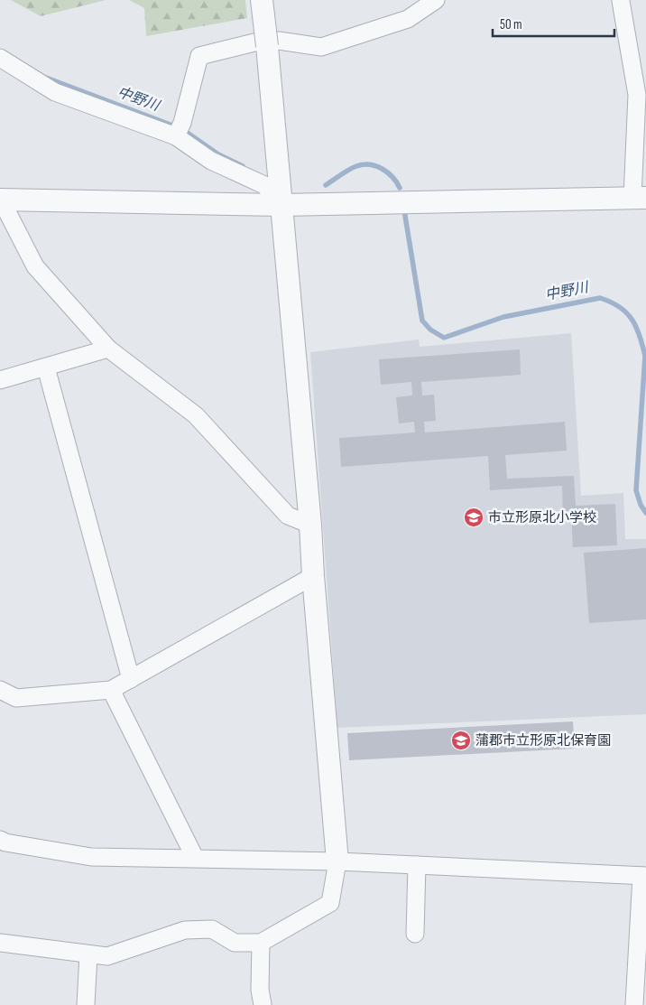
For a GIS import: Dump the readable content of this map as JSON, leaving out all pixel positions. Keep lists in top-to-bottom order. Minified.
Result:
{"water":["中野川"],"places":{"school or university":["市立形原北小学校","蒲郡市立形原北保育園"]},"scale_bar":"50 m"}
